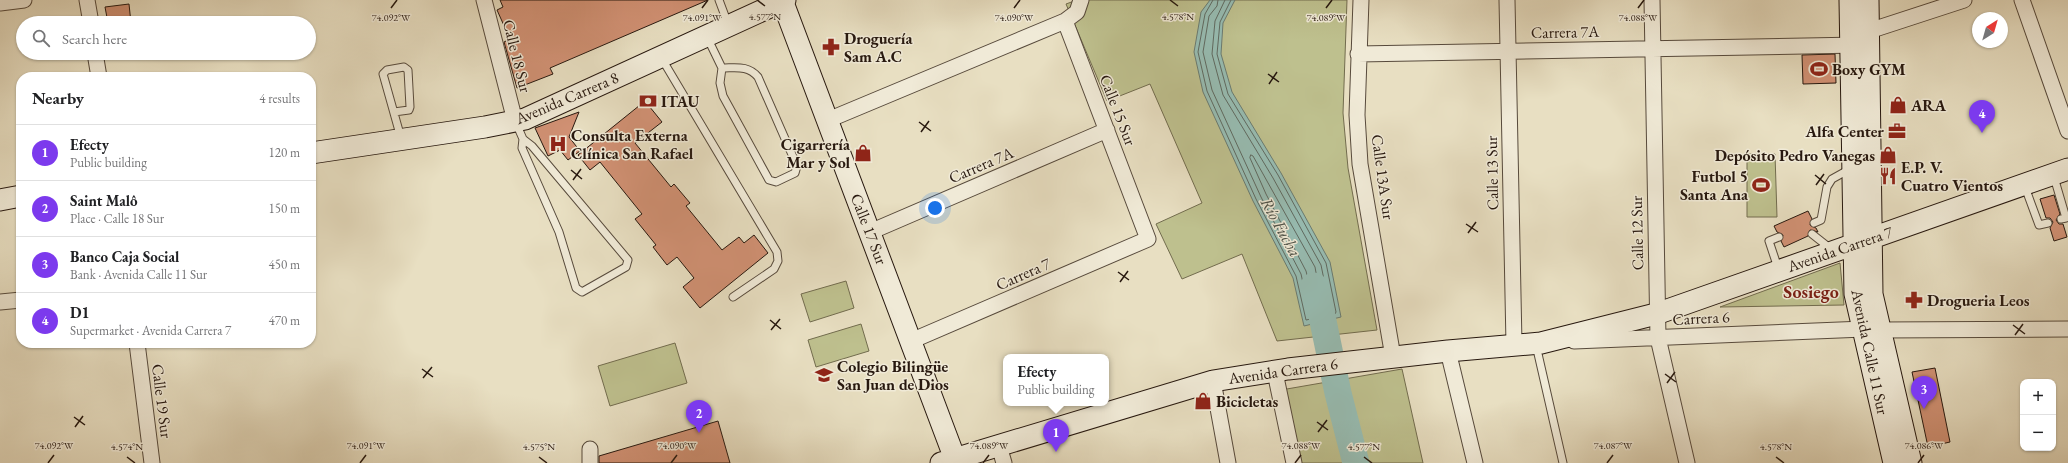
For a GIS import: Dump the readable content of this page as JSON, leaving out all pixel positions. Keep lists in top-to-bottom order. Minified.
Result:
{"streets":{"main road":["Avenida Carrera 8","Calle 17 Sur","Avenida Carrera 7","Avenida Calle 11 Sur","Avenida Carrera 6"],"street":["Carrera 7A","Calle 18 Sur","Calle 15 Sur","Calle 13 Sur","Calle 13A Sur","Calle 12 Sur","Carrera 7","Carrera 6","Calle 19 Sur"]},"crossings":[["Carrera 7A","Calle 15 Sur"],["Carrera 7A","Calle 13 Sur"],["Carrera 7A","Calle 13A Sur"],["Carrera 7A","Calle 17 Sur"],["Carrera 7A","Calle 12 Sur"],["Carrera 7A","Avenida Calle 11 Sur"],["Calle 18 Sur","Avenida Carrera 8"],["Avenida Carrera 8","Calle 17 Sur"],["Calle 15 Sur","Carrera 7"],["Calle 13 Sur","Avenida Carrera 6"],["Calle 13A Sur","Avenida Carrera 6"],["Calle 17 Sur","Carrera 7"],["Calle 17 Sur","Avenida Carrera 6"],["Calle 12 Sur","Avenida Carrera 7"],["Calle 12 Sur","Carrera 6"],["Avenida Carrera 7","Carrera 6"],["Avenida Carrera 7","Avenida Calle 11 Sur"],["Avenida Carrera 7","Avenida Carrera 6"],["Carrera 6","Avenida Calle 11 Sur"],["Carrera 6","Avenida Carrera 6"]],"districts":["Sosiego"],"water":["Río Fucha"],"places":{"pharmacy":["Droguería Sam A.C","Drogueria Leos"],"sports":["Boxy GYM","Futbol 5 Santa Ana"],"bank":["ITAU"],"shop":["ARA","Cigarrería Mar y Sol","Depósito Pedro Vanegas","Bicicletas"],"office":["Alfa Center"],"hospital":["Consulta Externa Clínica San Rafael"],"restaurant":["E.P. V. Cuatro Vientos"],"school or university":["Colegio Bilingüe San Juan de Dios"]},"north":"top right","page":{"search":"Search here","heading":["Nearby","4 results"],"pins":["4","3","2","1"],"list":[{"mark":"1","name":"Efecty","note":"Public building","value":"120 m"},{"mark":"2","name":"Saint Malô","note":"Place · Calle 18 Sur","value":"150 m"},{"mark":"3","name":"Banco Caja Social","note":"Bank · Avenida Calle 11 Sur","value":"450 m"},{"mark":"4","name":"D1","note":"Supermarket · Avenida Carrera 7","value":"470 m"}],"popup":["Efecty","Public building"],"map_buttons":["+","−"]},"coordinates":["4.577°N","4.578°N","74.092°W","74.091°W","74.090°W","74.089°W","74.088°W","74.087°W","74.086°W","4.574°N","4.575°N"]}
